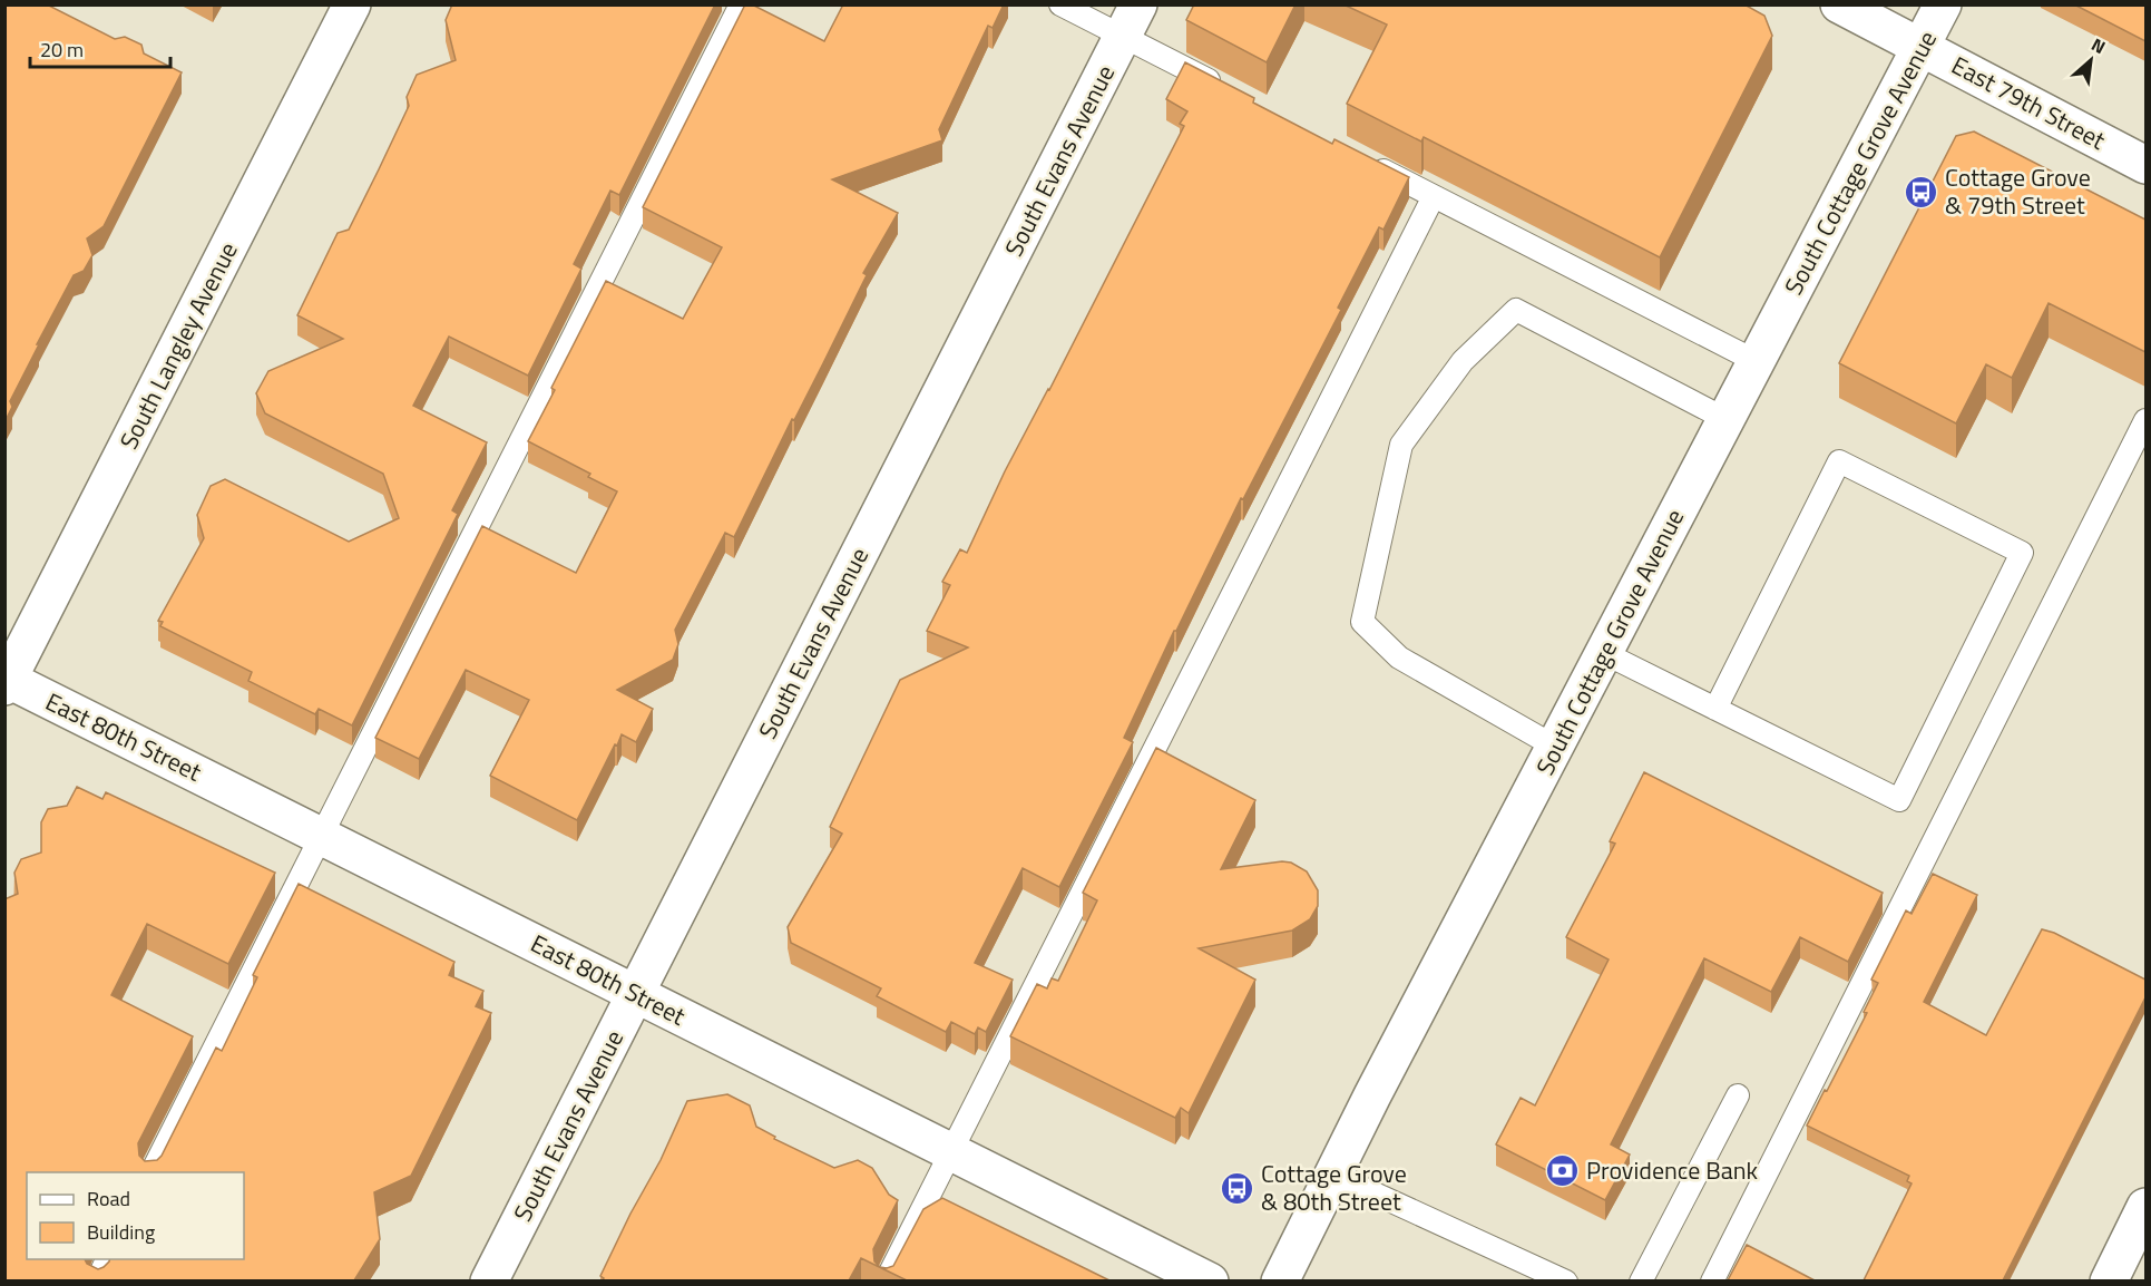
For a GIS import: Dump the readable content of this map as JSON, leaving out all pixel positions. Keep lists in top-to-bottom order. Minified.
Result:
{"streets":{"street":["East 79th Street","South Evans Avenue","South Cottage Grove Avenue","South Langley Avenue","East 80th Street"]},"crossings":[["East 79th Street","South Cottage Grove Avenue"],["South Evans Avenue","East 80th Street"],["South Langley Avenue","East 80th Street"]],"places":{"bus stop":["Cottage Grove & 79th Street","Cottage Grove & 80th Street"],"bank":["Providence Bank"]},"legend":["Road","Building"],"scale_bar":"20 m","north":"top right"}
